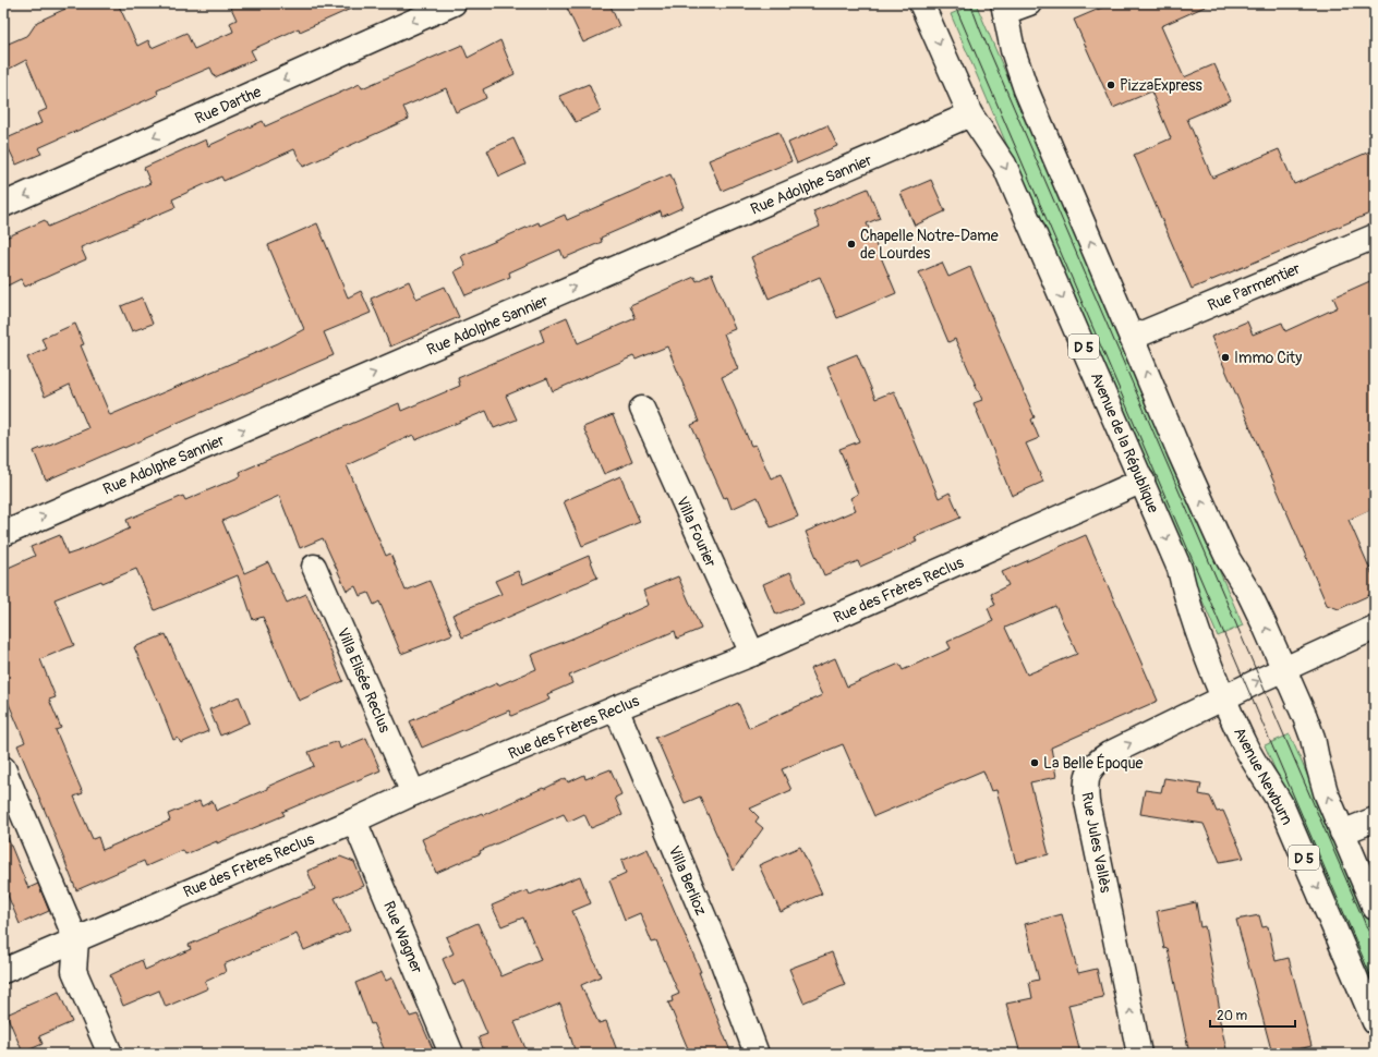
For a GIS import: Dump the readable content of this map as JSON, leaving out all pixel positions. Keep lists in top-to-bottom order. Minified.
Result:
{"streets":{"street":["Rue Darthe","Rue Adolphe Sannier","Rue Parmentier","D 5","Avenue de la République","Villa Fourier","Rue des Frères Reclus","Villa Elisée Reclus","Avenue Newburn","Rue Jules Vallès","Villa Berlioz","Rue Wagner"]},"crossings":[["Rue Adolphe Sannier","Avenue de la République"],["Avenue de la République","Rue des Frères Reclus"],["Avenue de la République","Avenue Newburn"],["Avenue de la République","Rue Jules Vallès"],["Villa Fourier","Rue des Frères Reclus"],["Rue des Frères Reclus","Villa Elisée Reclus"],["Rue des Frères Reclus","Villa Berlioz"],["Rue des Frères Reclus","Rue Wagner"],["Avenue Newburn","Rue Jules Vallès"]],"one_way":["Rue Darthe","Rue Adolphe Sannier","Rue Jules Vallès"],"places":["PizzaExpress","Chapelle Notre-Dame de Lourdes","Immo City","La Belle Époque"],"scale_bar":"20 m"}
